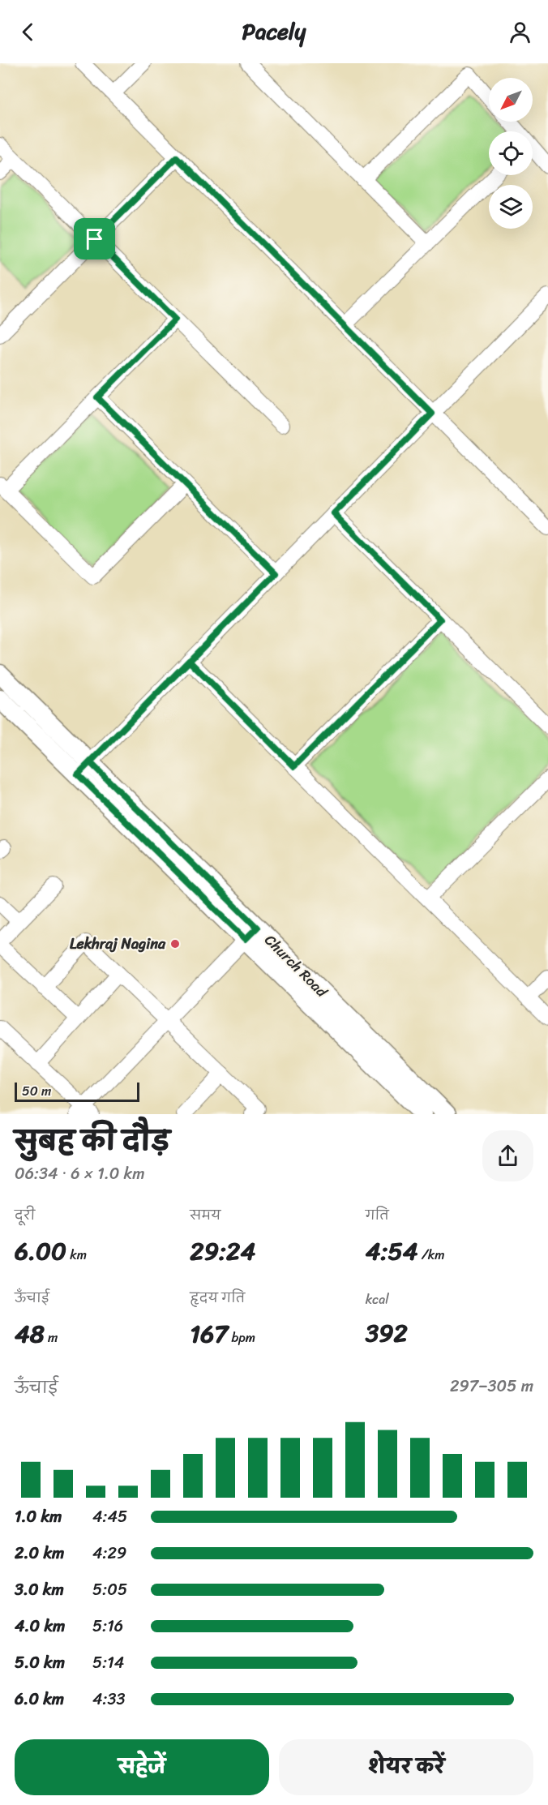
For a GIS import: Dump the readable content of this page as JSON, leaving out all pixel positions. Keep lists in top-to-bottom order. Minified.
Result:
{"streets":{"street":["Church Road"]},"places":["Lekhraj Nagina"],"scale_bar":"50 m","north":"bottom left","page":{"header":"Pacely","scale":"50 m","heading":["सुबह की दौड़","06:34 · 6 × 1.0 km"],"stats":[["दूरी","6.00 km"],["समय","29:24"],["गति","4:54 /km"],["ऊँचाई","48 m"],["हृदय गति","167 bpm"],["kcal","392"]],"chart":["ऊँचाई","297–305 m"],"list":[{"name":"1.0 km","note":"4:45"},{"name":"2.0 km","note":"4:29"},{"name":"3.0 km","note":"5:05"},{"name":"4.0 km","note":"5:16"},{"name":"5.0 km","note":"5:14"},{"name":"6.0 km","note":"4:33"}],"buttons":["सहेजें","शेयर करें"]}}
